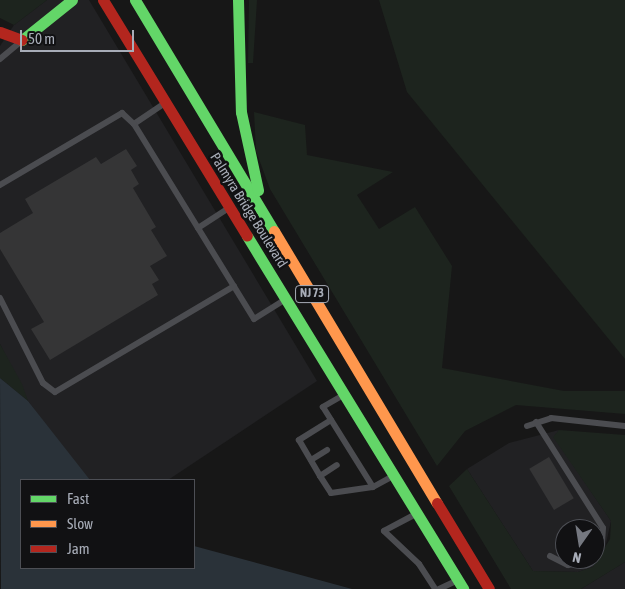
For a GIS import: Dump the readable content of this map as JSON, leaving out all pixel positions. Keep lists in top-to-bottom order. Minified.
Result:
{"streets":{"main road":["Palmyra Bridge Boulevard","NJ 73"]},"legend":["Fast","Slow","Jam"],"scale_bar":"50 m","north":"bottom"}
